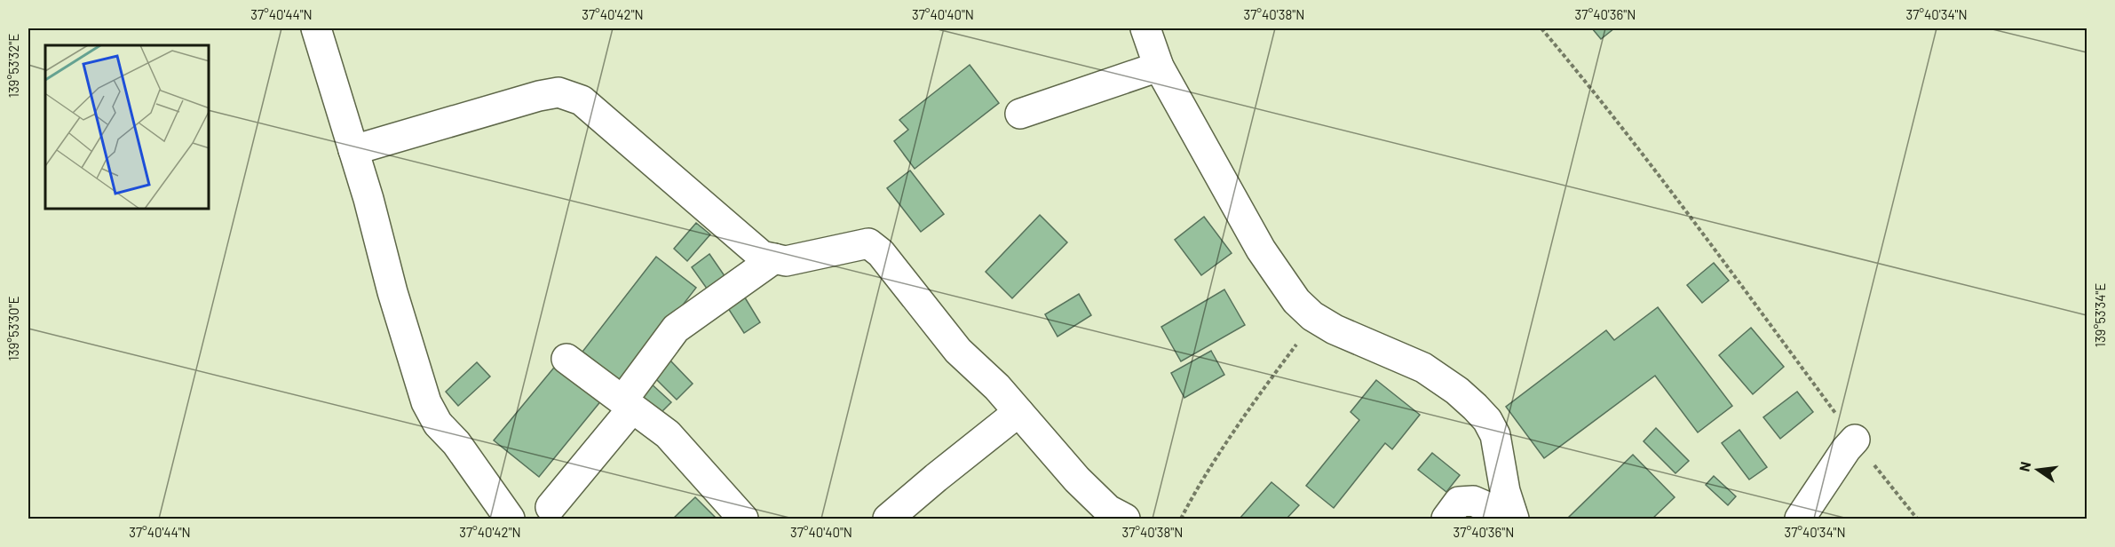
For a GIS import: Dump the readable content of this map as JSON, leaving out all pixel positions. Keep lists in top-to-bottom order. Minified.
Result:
{"north":"left","coordinates":["37°40'44\"N","37°40'42\"N","37°40'40\"N","37°40'38\"N","37°40'36\"N","37°40'34\"N","139°53'32\"E","139°53'34\"E","139°53'30\"E"]}
